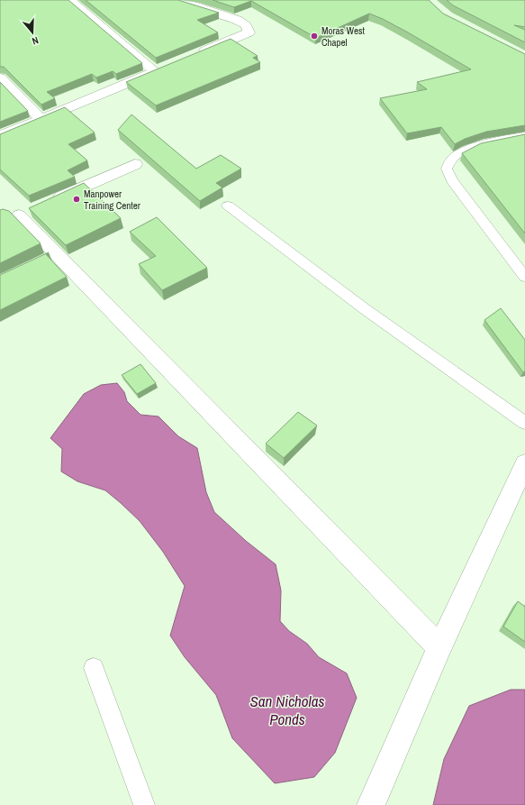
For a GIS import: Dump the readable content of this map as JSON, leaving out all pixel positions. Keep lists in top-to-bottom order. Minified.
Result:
{"water":["San Nicholas Ponds"],"places":["Moras West Chapel","Manpower Training Center"],"north":"bottom"}
